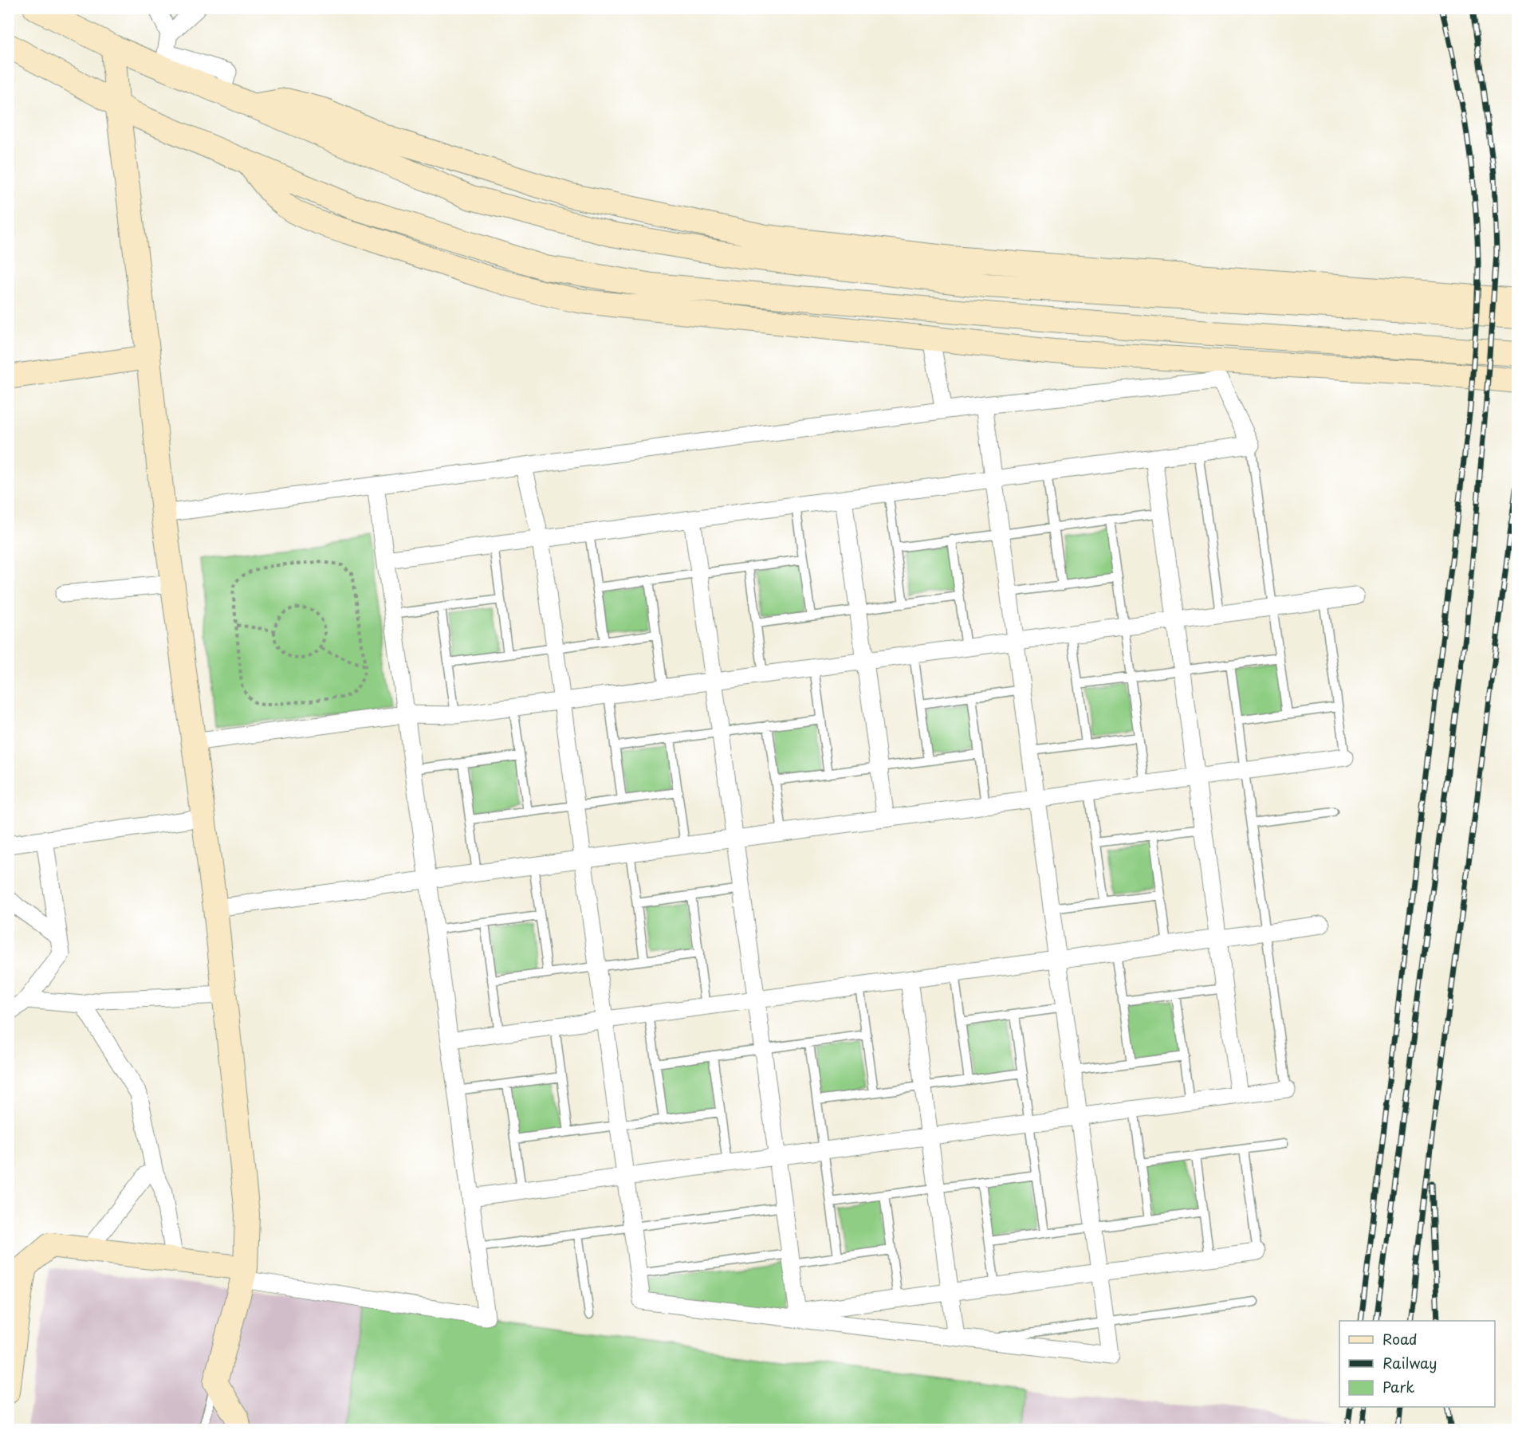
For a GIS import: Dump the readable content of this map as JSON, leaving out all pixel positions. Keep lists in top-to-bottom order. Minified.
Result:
{"legend":["Road","Railway","Park"]}
